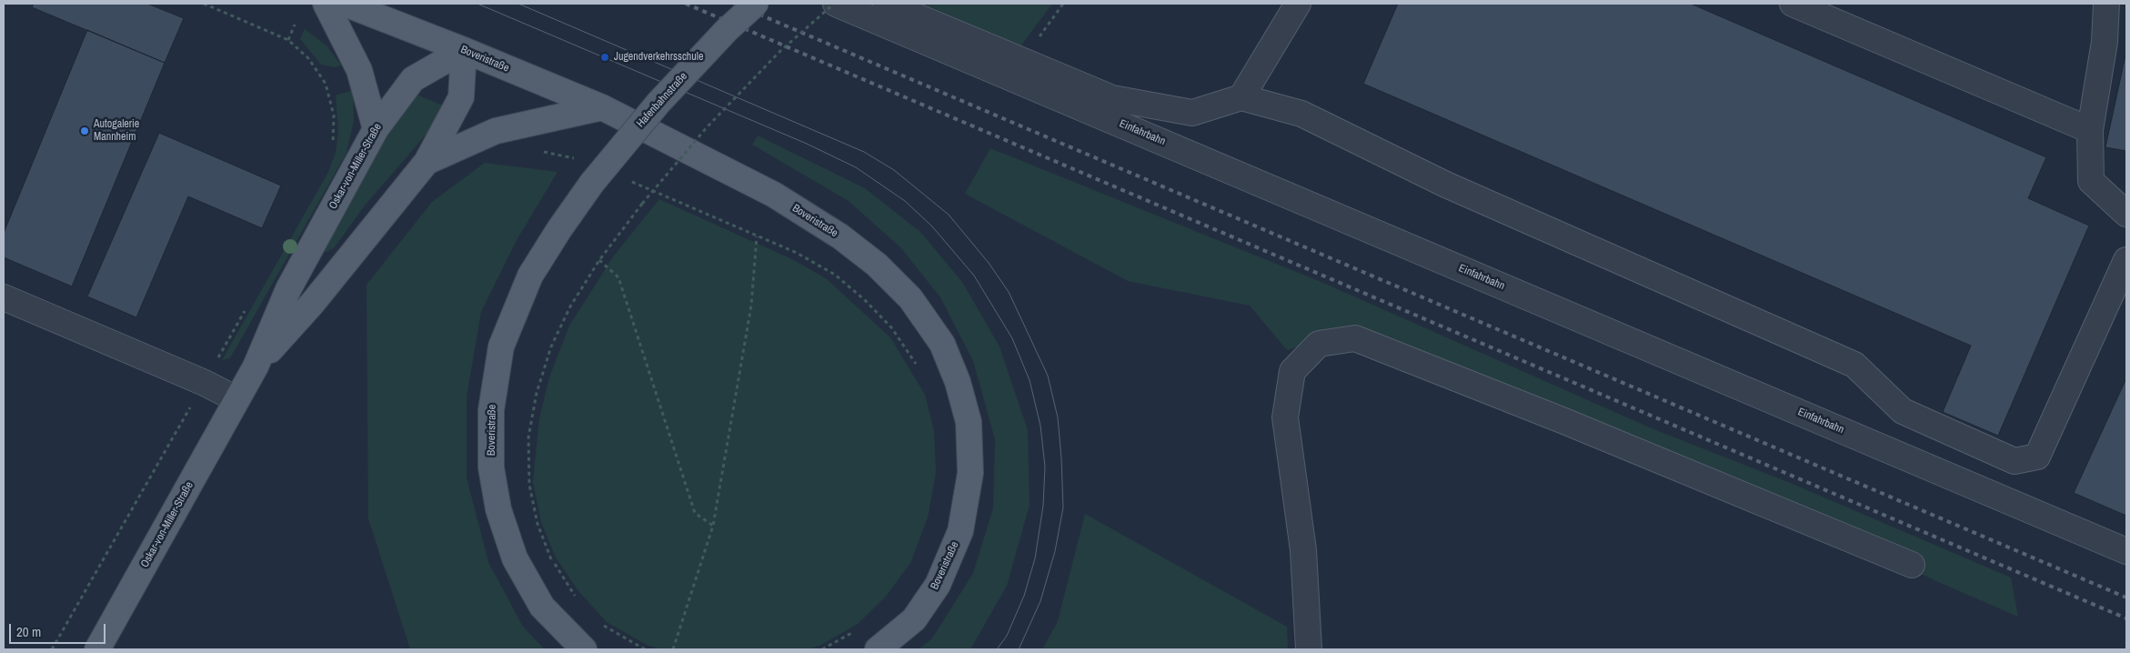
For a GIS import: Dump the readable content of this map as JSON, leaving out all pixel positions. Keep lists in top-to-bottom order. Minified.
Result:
{"streets":{"main road":["Boveristraße","Hafenbahnstraße","Oskar-von-Miller-Straße"],"street":["Einfahrbahn"]},"crossings":[["Boveristraße","Hafenbahnstraße"],["Boveristraße","Oskar-von-Miller-Straße"]],"places":["Jugendverkehrsschule","Autogalerie Mannheim"],"scale_bar":"20 m"}
